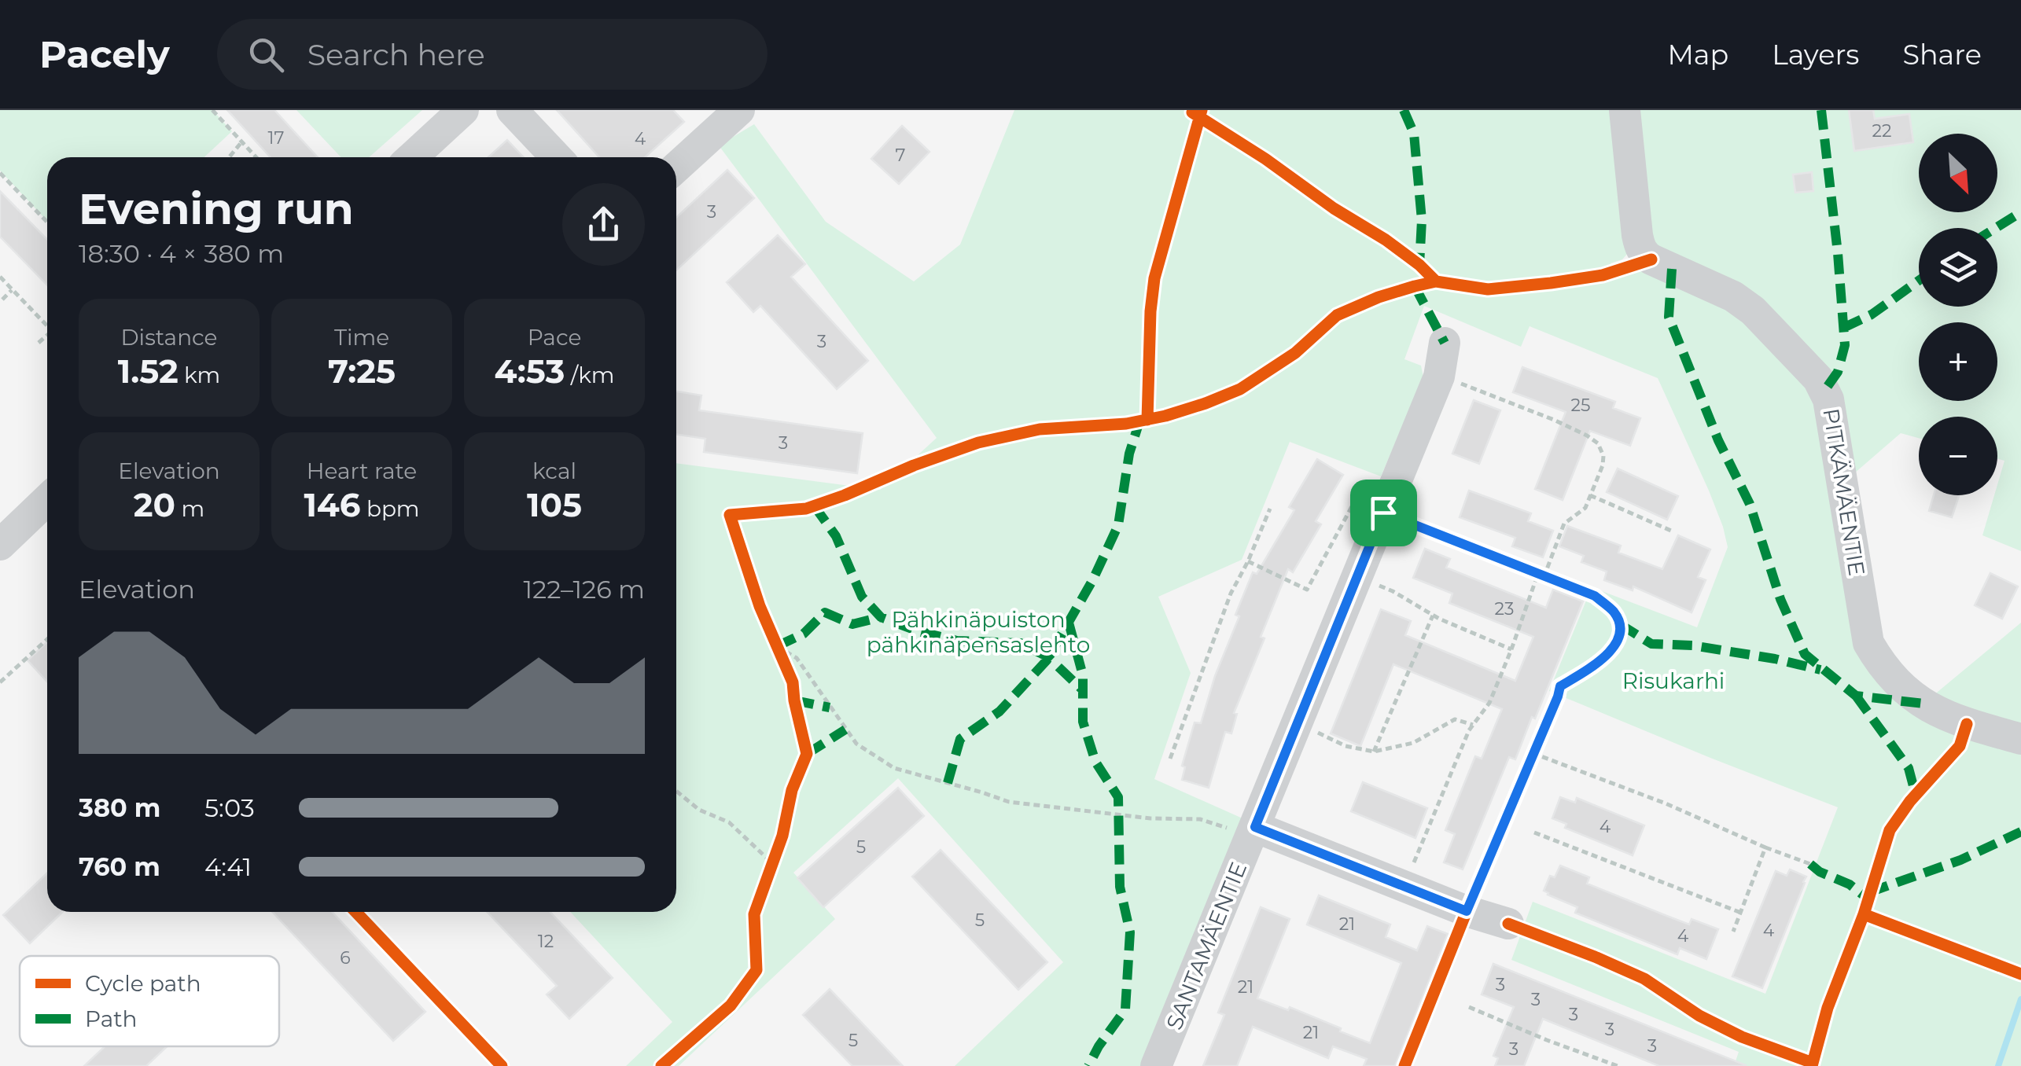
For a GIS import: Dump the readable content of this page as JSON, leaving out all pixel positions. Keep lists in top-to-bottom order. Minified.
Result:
{"streets":{"street":["PITKÄMÄENTIE","SANTAMÄENTIE"]},"parks":["Pähkinäpuiston pähkinäpensaslehto","Risukarhi"],"house_numbers":["22","17","4","7","3","3","25","3","23","4","5","5","21","4","4","12","6","3","21","3","3","3","21","5","3","3"],"legend":["Cycle path","Path"],"north":"bottom right","page":{"header":"Pacely","search":"Search here","nav":["Map","Layers","Share"],"map_buttons":["+","−"],"heading":["Evening run","18:30 · 4 × 380 m"],"stats":[["Distance","1.52 km"],["Time","7:25"],["Pace","4:53 /km"],["Elevation","20 m"],["Heart rate","146 bpm"],["kcal","105"]],"chart":["Elevation","122–126 m"],"list":[{"name":"380 m","note":"5:03"},{"name":"760 m","note":"4:41"}]}}
